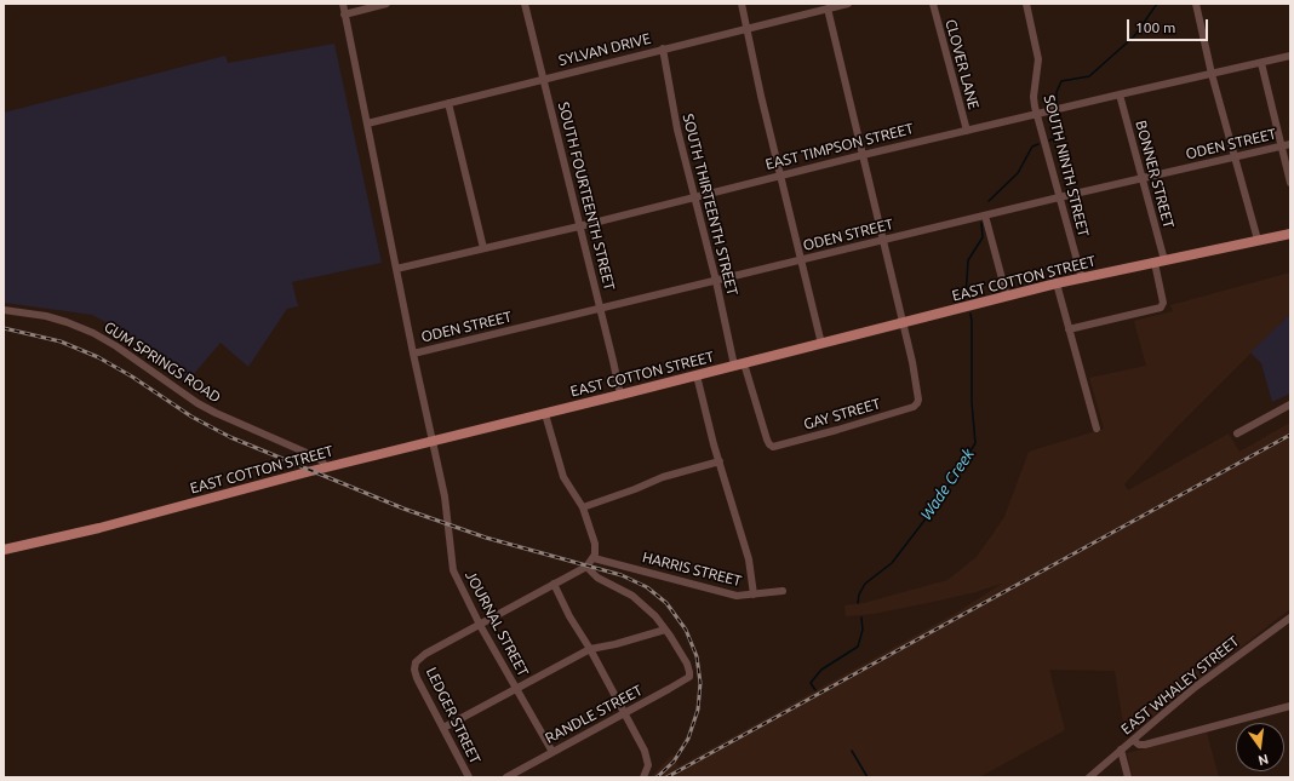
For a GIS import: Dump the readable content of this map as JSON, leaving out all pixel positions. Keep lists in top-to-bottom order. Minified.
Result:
{"streets":{"main road":["EAST COTTON STREET"],"street":["SYLVAN DRIVE","CLOVER LANE","ODEN STREET","EAST TIMPSON STREET","SOUTH NINTH STREET","BONNER STREET","SOUTH FOURTEENTH STREET","SOUTH THIRTEENTH STREET","GUM SPRINGS ROAD","GAY STREET","HARRIS STREET","JOURNAL STREET","EAST WHALEY STREET","RANDLE STREET","LEDGER STREET"]},"crossings":[["SYLVAN DRIVE","SOUTH FOURTEENTH STREET"],["SYLVAN DRIVE","SOUTH THIRTEENTH STREET"],["SYLVAN DRIVE","JOURNAL STREET"],["CLOVER LANE","EAST TIMPSON STREET"],["ODEN STREET","SOUTH NINTH STREET"],["ODEN STREET","BONNER STREET"],["ODEN STREET","SOUTH FOURTEENTH STREET"],["ODEN STREET","SOUTH THIRTEENTH STREET"],["ODEN STREET","JOURNAL STREET"],["EAST TIMPSON STREET","SOUTH NINTH STREET"],["EAST TIMPSON STREET","BONNER STREET"],["EAST TIMPSON STREET","SOUTH FOURTEENTH STREET"],["EAST TIMPSON STREET","SOUTH THIRTEENTH STREET"],["EAST TIMPSON STREET","JOURNAL STREET"],["SOUTH NINTH STREET","EAST COTTON STREET"],["BONNER STREET","EAST COTTON STREET"],["SOUTH FOURTEENTH STREET","EAST COTTON STREET"],["SOUTH THIRTEENTH STREET","EAST COTTON STREET"],["SOUTH THIRTEENTH STREET","GAY STREET"],["EAST COTTON STREET","GUM SPRINGS ROAD"],["EAST COTTON STREET","GAY STREET"],["EAST COTTON STREET","JOURNAL STREET"],["JOURNAL STREET","RANDLE STREET"],["JOURNAL STREET","LEDGER STREET"]],"water":["Wade Creek"],"scale_bar":"100 m","north":"bottom"}
